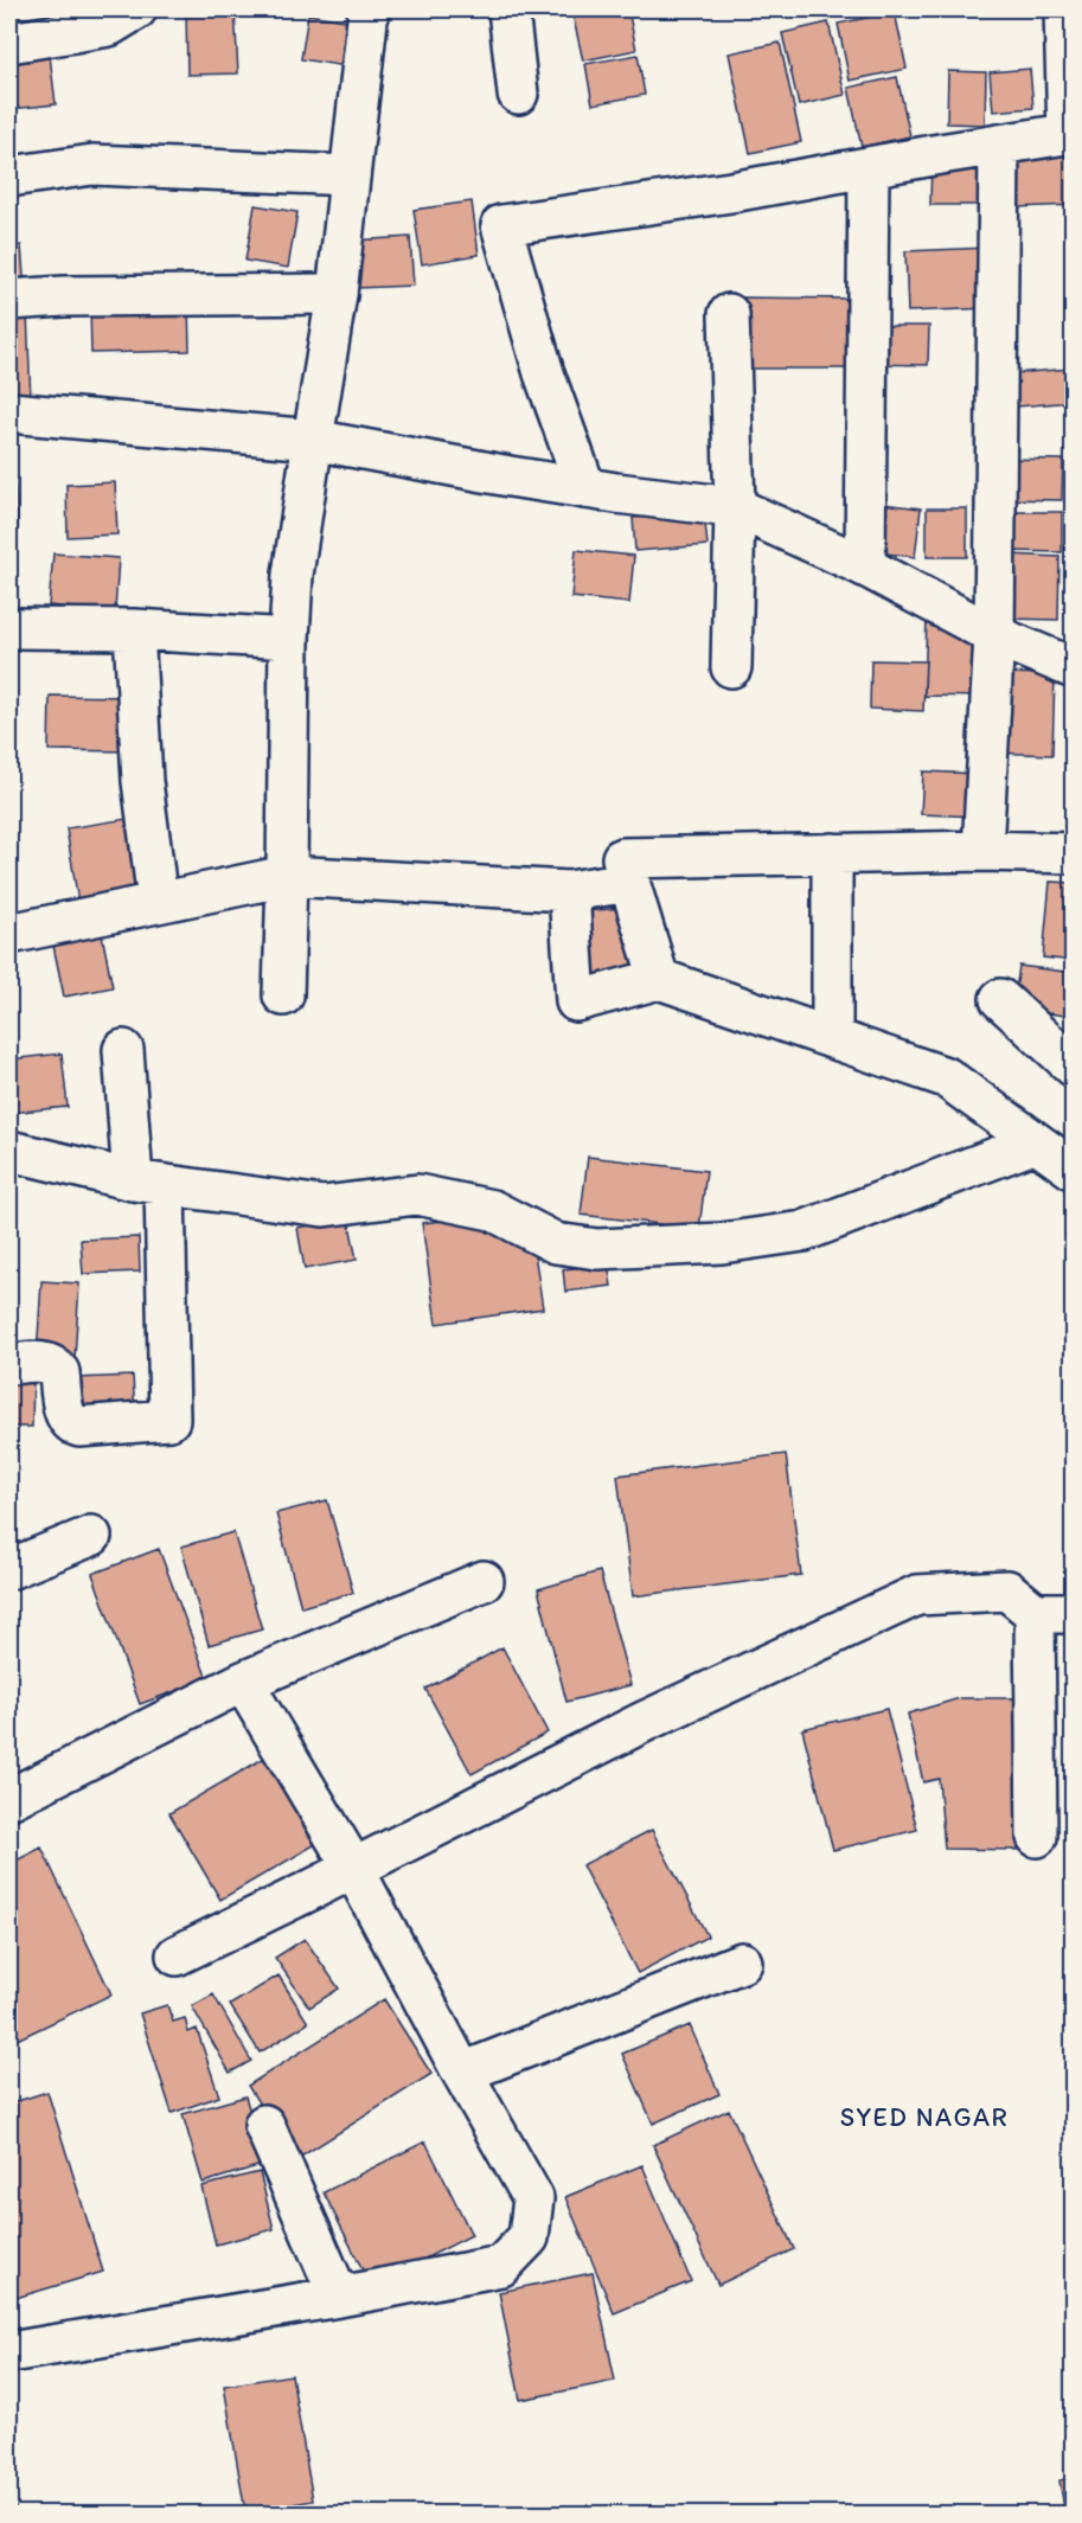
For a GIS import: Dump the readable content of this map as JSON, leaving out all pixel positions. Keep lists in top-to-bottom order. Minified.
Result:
{"districts":["SYED NAGAR"]}
